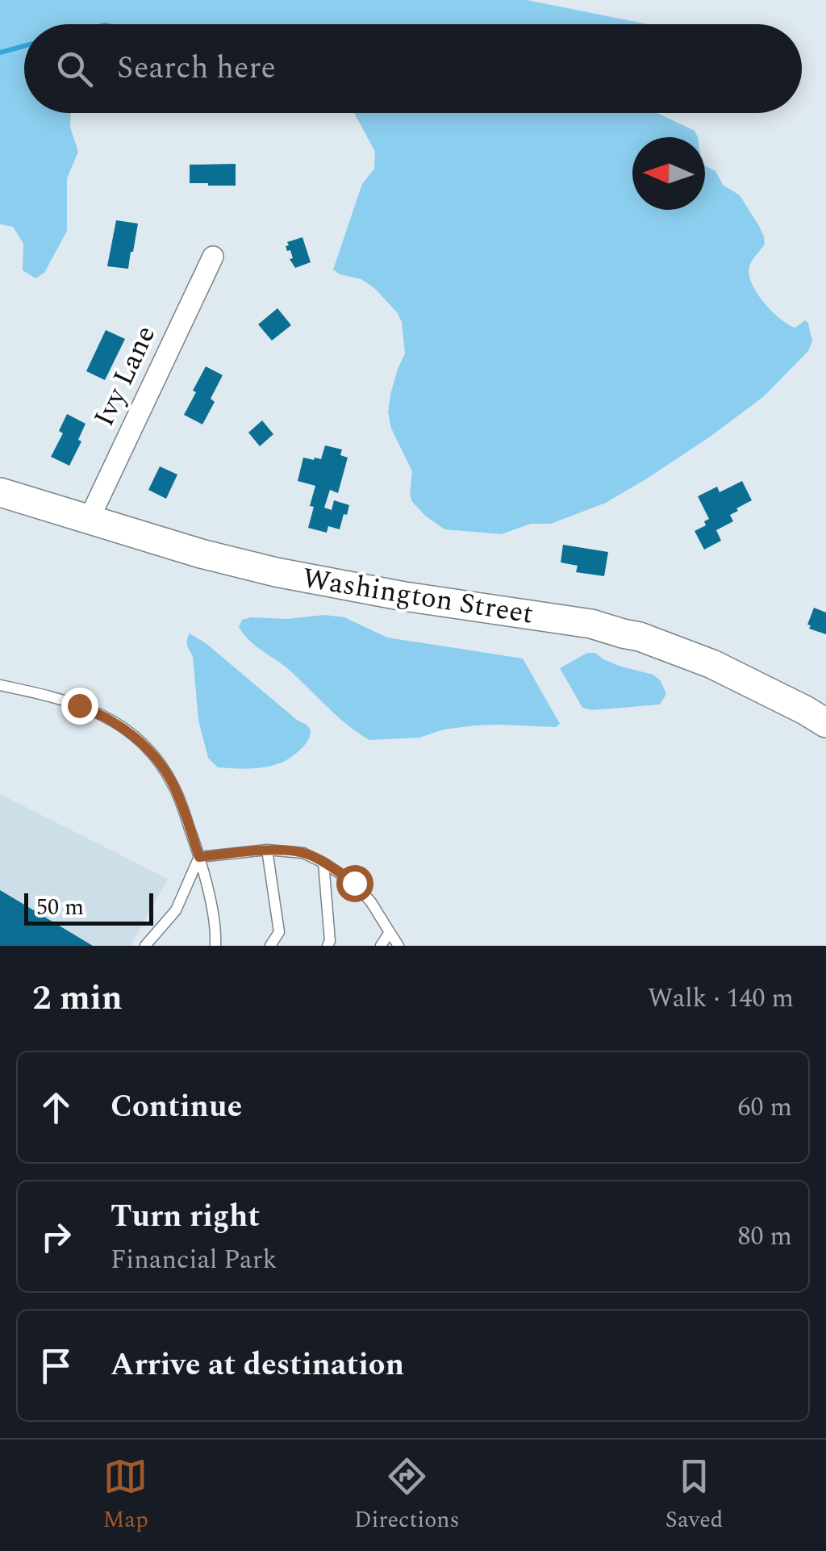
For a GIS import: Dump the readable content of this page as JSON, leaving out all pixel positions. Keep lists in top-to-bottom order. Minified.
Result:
{"streets":{"main road":["Washington Street"],"street":["Ivy Lane"]},"crossings":[["Ivy Lane","Washington Street"]],"scale_bar":"50 m","north":"left","page":{"search":"Search here","scale":"50 m","heading":["2 min","Walk · 140 m"],"list":[["Continue","60 m"],["Turn right","Financial Park","80 m"],"Arrive at destination"],"nav":["Map","Directions","Saved"]}}
